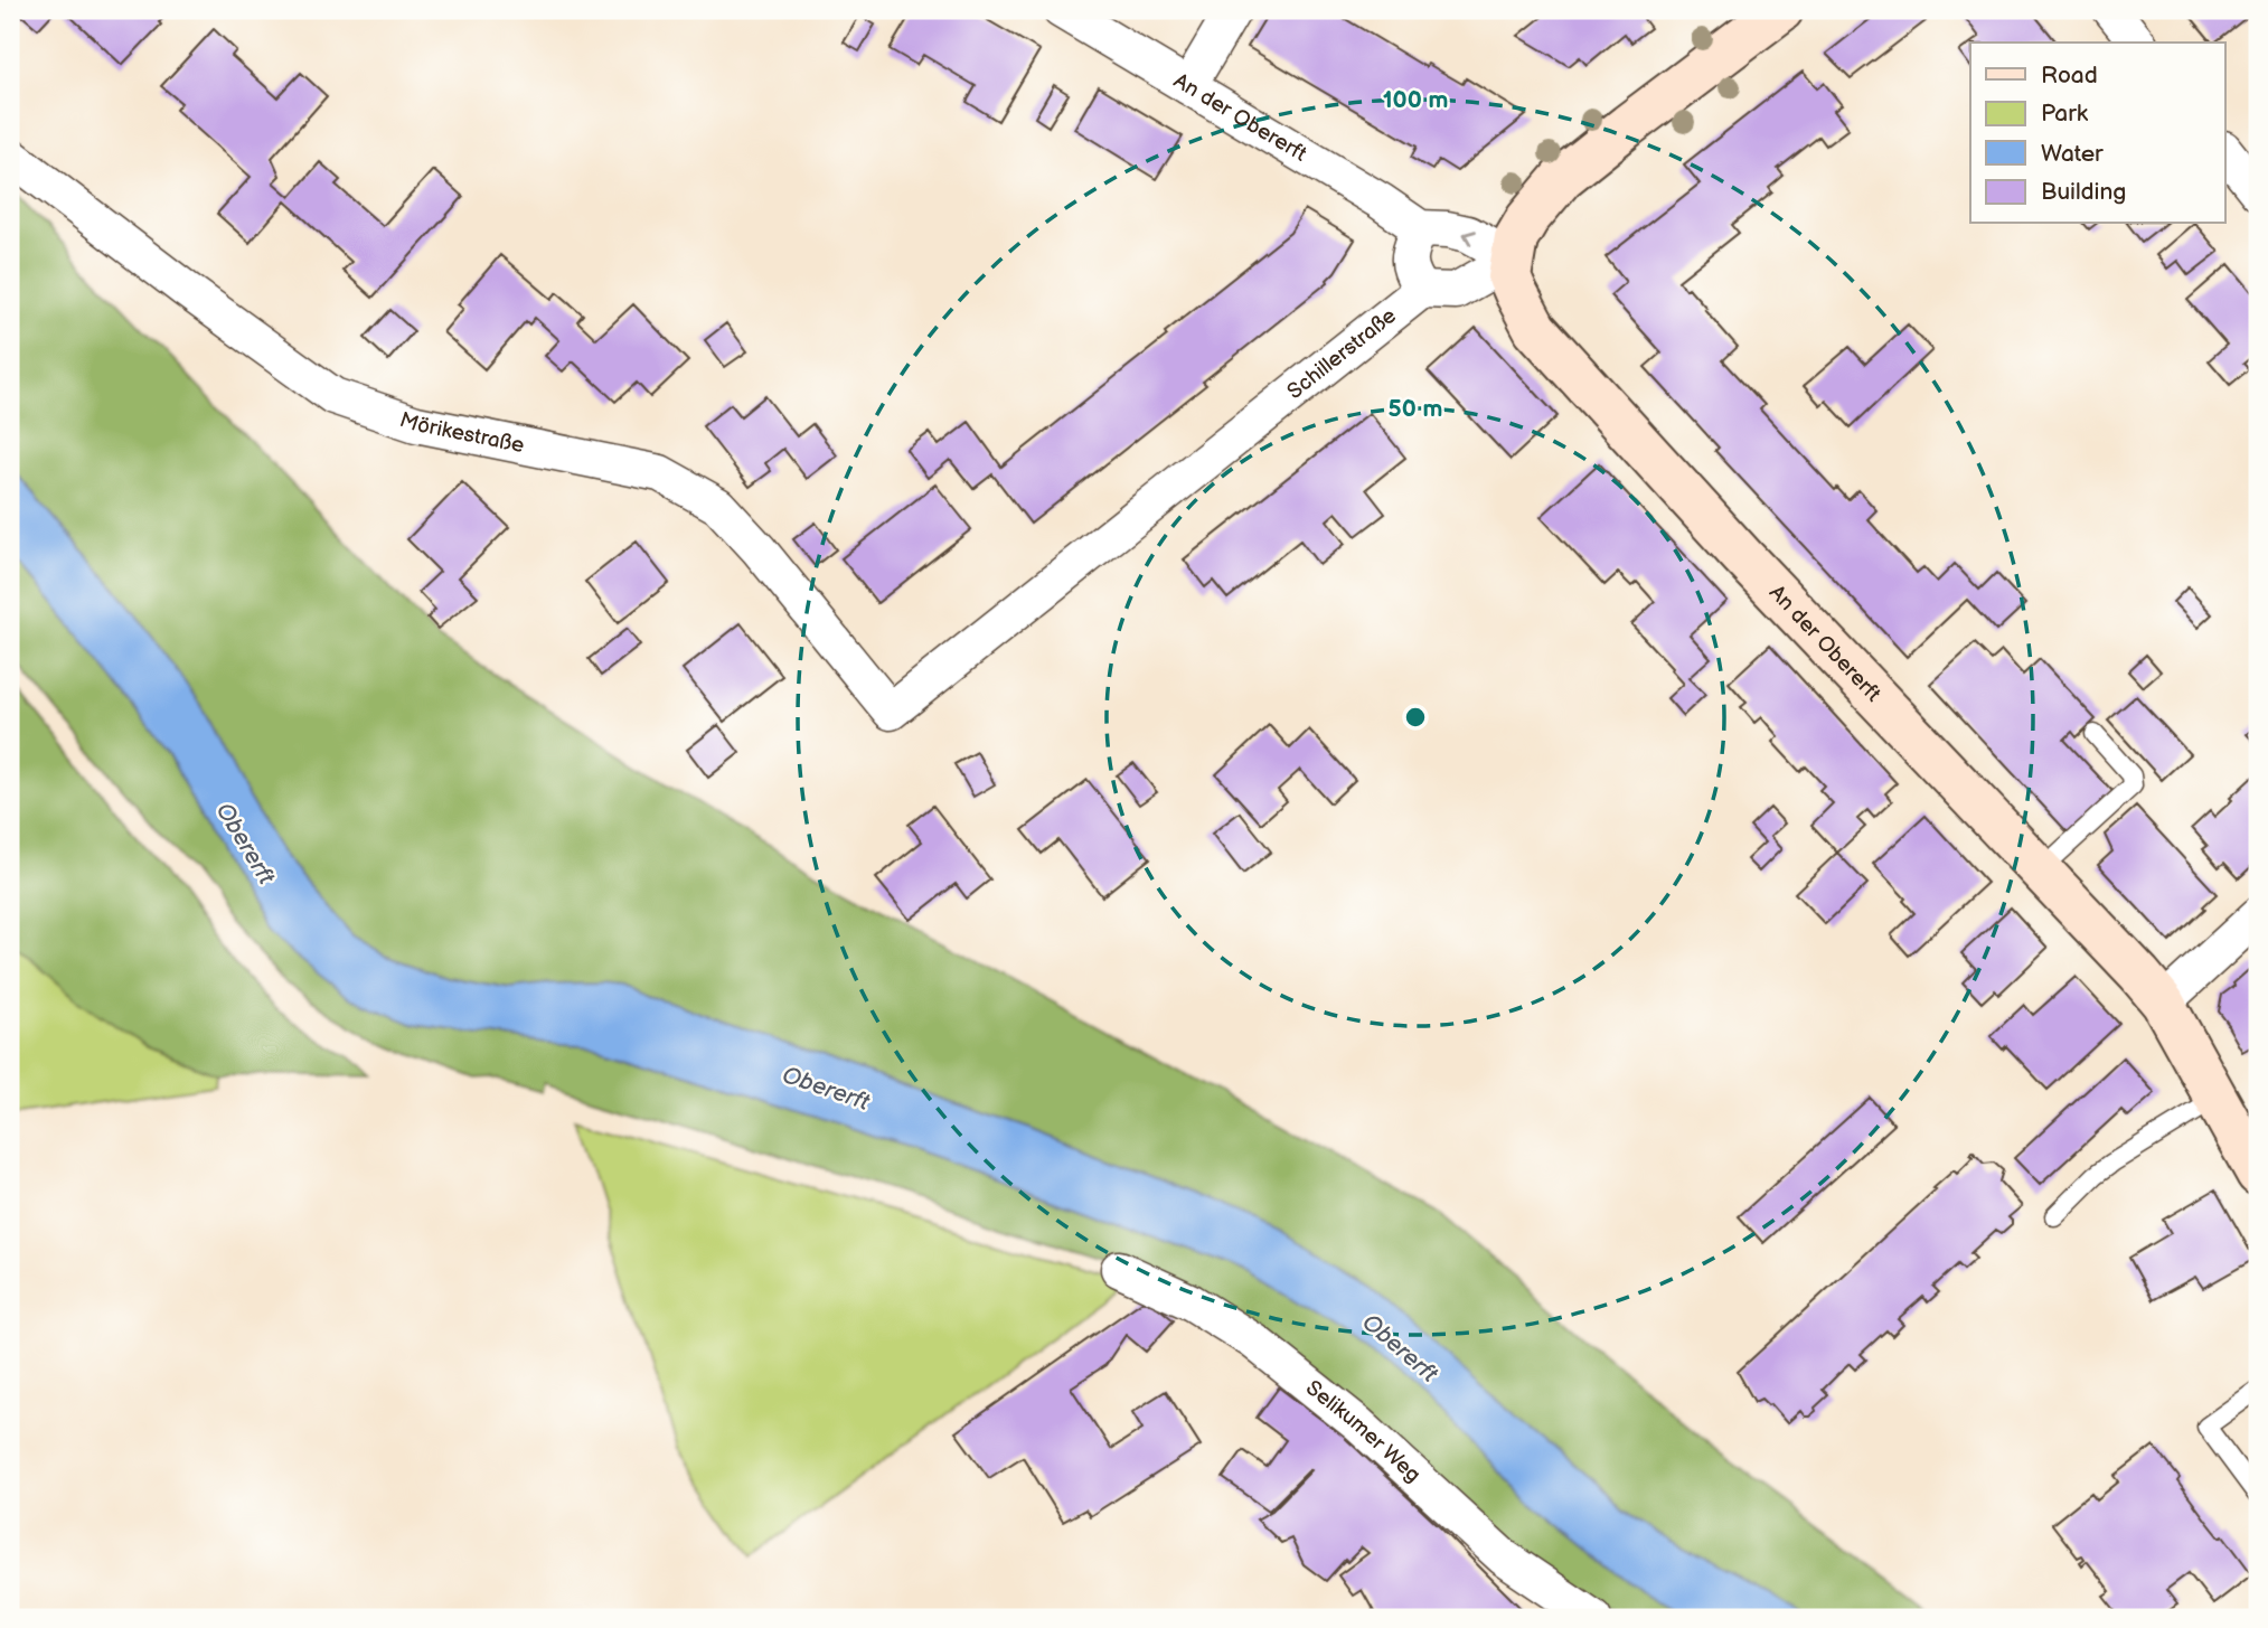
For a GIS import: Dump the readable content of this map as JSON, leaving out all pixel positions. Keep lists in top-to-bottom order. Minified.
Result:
{"streets":{"street":["An der Obererft","Schillerstraße","Mörikestraße","Selikumer Weg"]},"crossings":[["Schillerstraße","Mörikestraße"]],"water":["Obererft"],"legend":["Road","Park","Water","Building"],"rings":["100 m","50 m"]}
